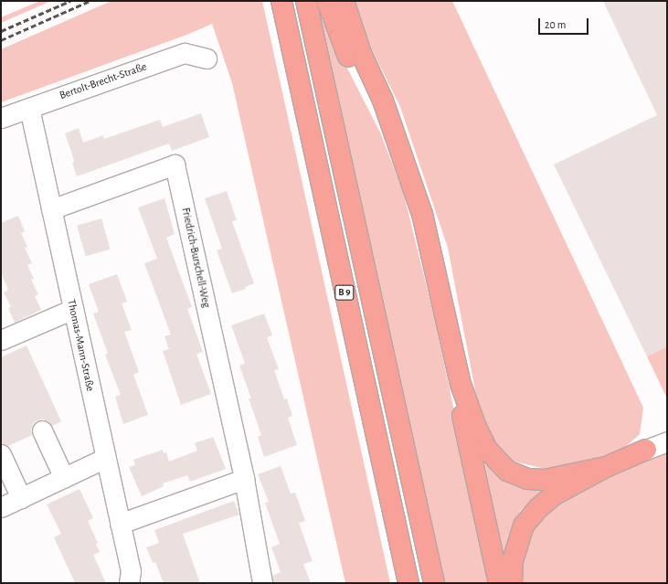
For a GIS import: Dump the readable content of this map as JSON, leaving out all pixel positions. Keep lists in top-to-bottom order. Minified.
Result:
{"streets":{"highway":["B 9"],"street":["Bertolt-Brecht-Straße","Friedrich-Burschell-Weg","Thomas-Mann-Straße"]},"crossings":[["Bertolt-Brecht-Straße","Thomas-Mann-Straße"],["Friedrich-Burschell-Weg","Thomas-Mann-Straße"]],"scale_bar":"20 m"}
